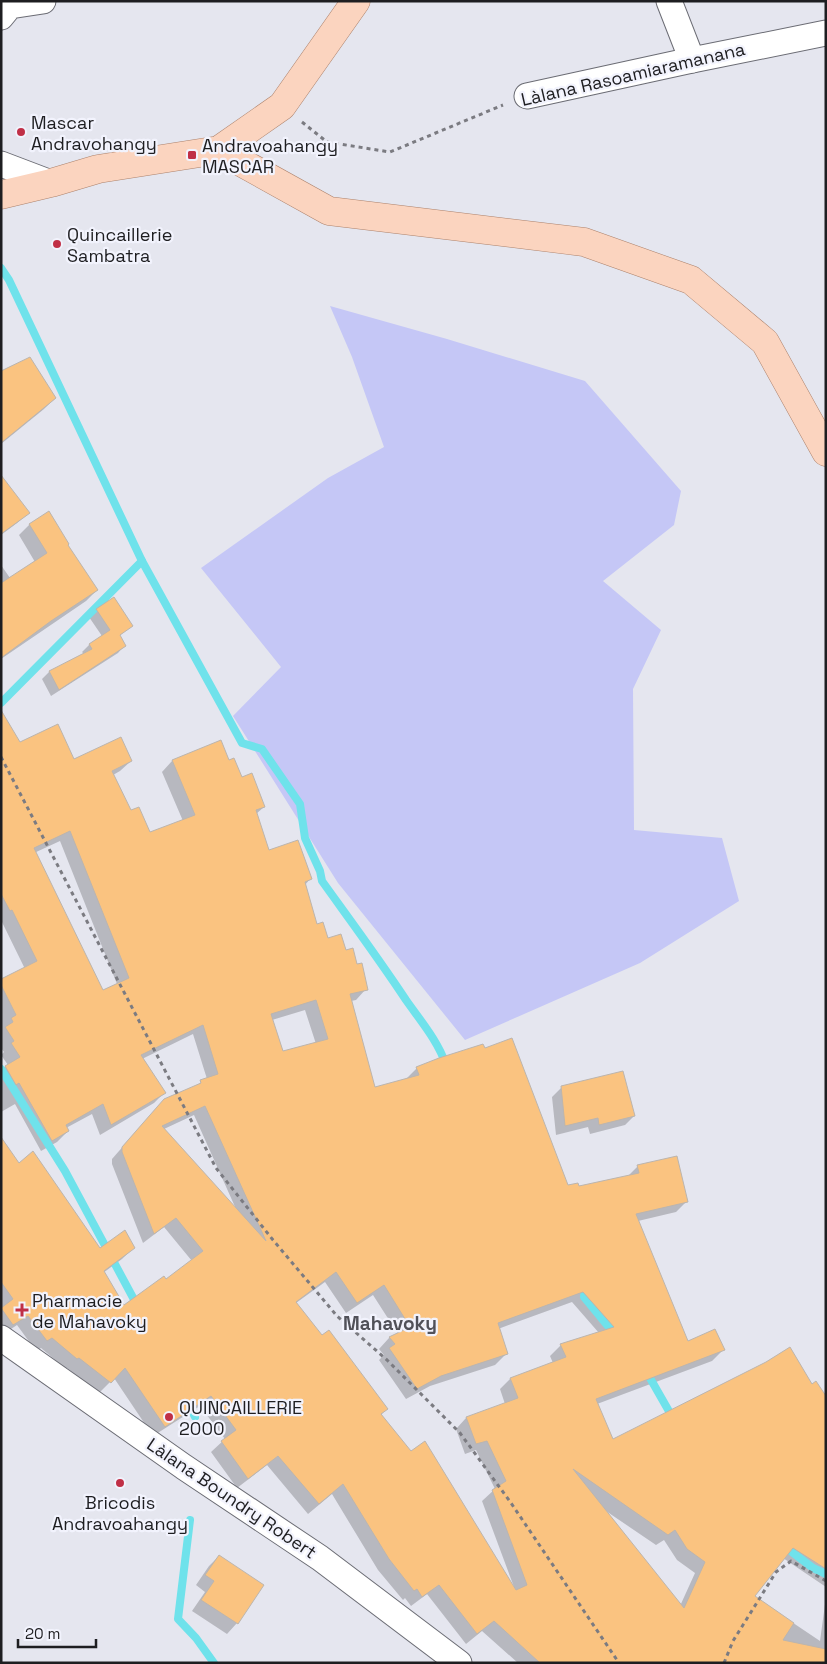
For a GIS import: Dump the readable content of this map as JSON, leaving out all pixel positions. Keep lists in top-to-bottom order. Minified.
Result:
{"streets":{"street":["Làlana Rasoamiaramanana","Làlana Boundry Robert"]},"districts":["Mahavoky"],"places":{"other":["Mascar Andravohangy","Quincaillerie Sambatra","QUINCAILLERIE 2000","Bricodis Andravoahangy"],"transit":["Andravoahangy MASCAR"],"health":["Pharmacie de Mahavoky"]},"scale_bar":"20 m"}
